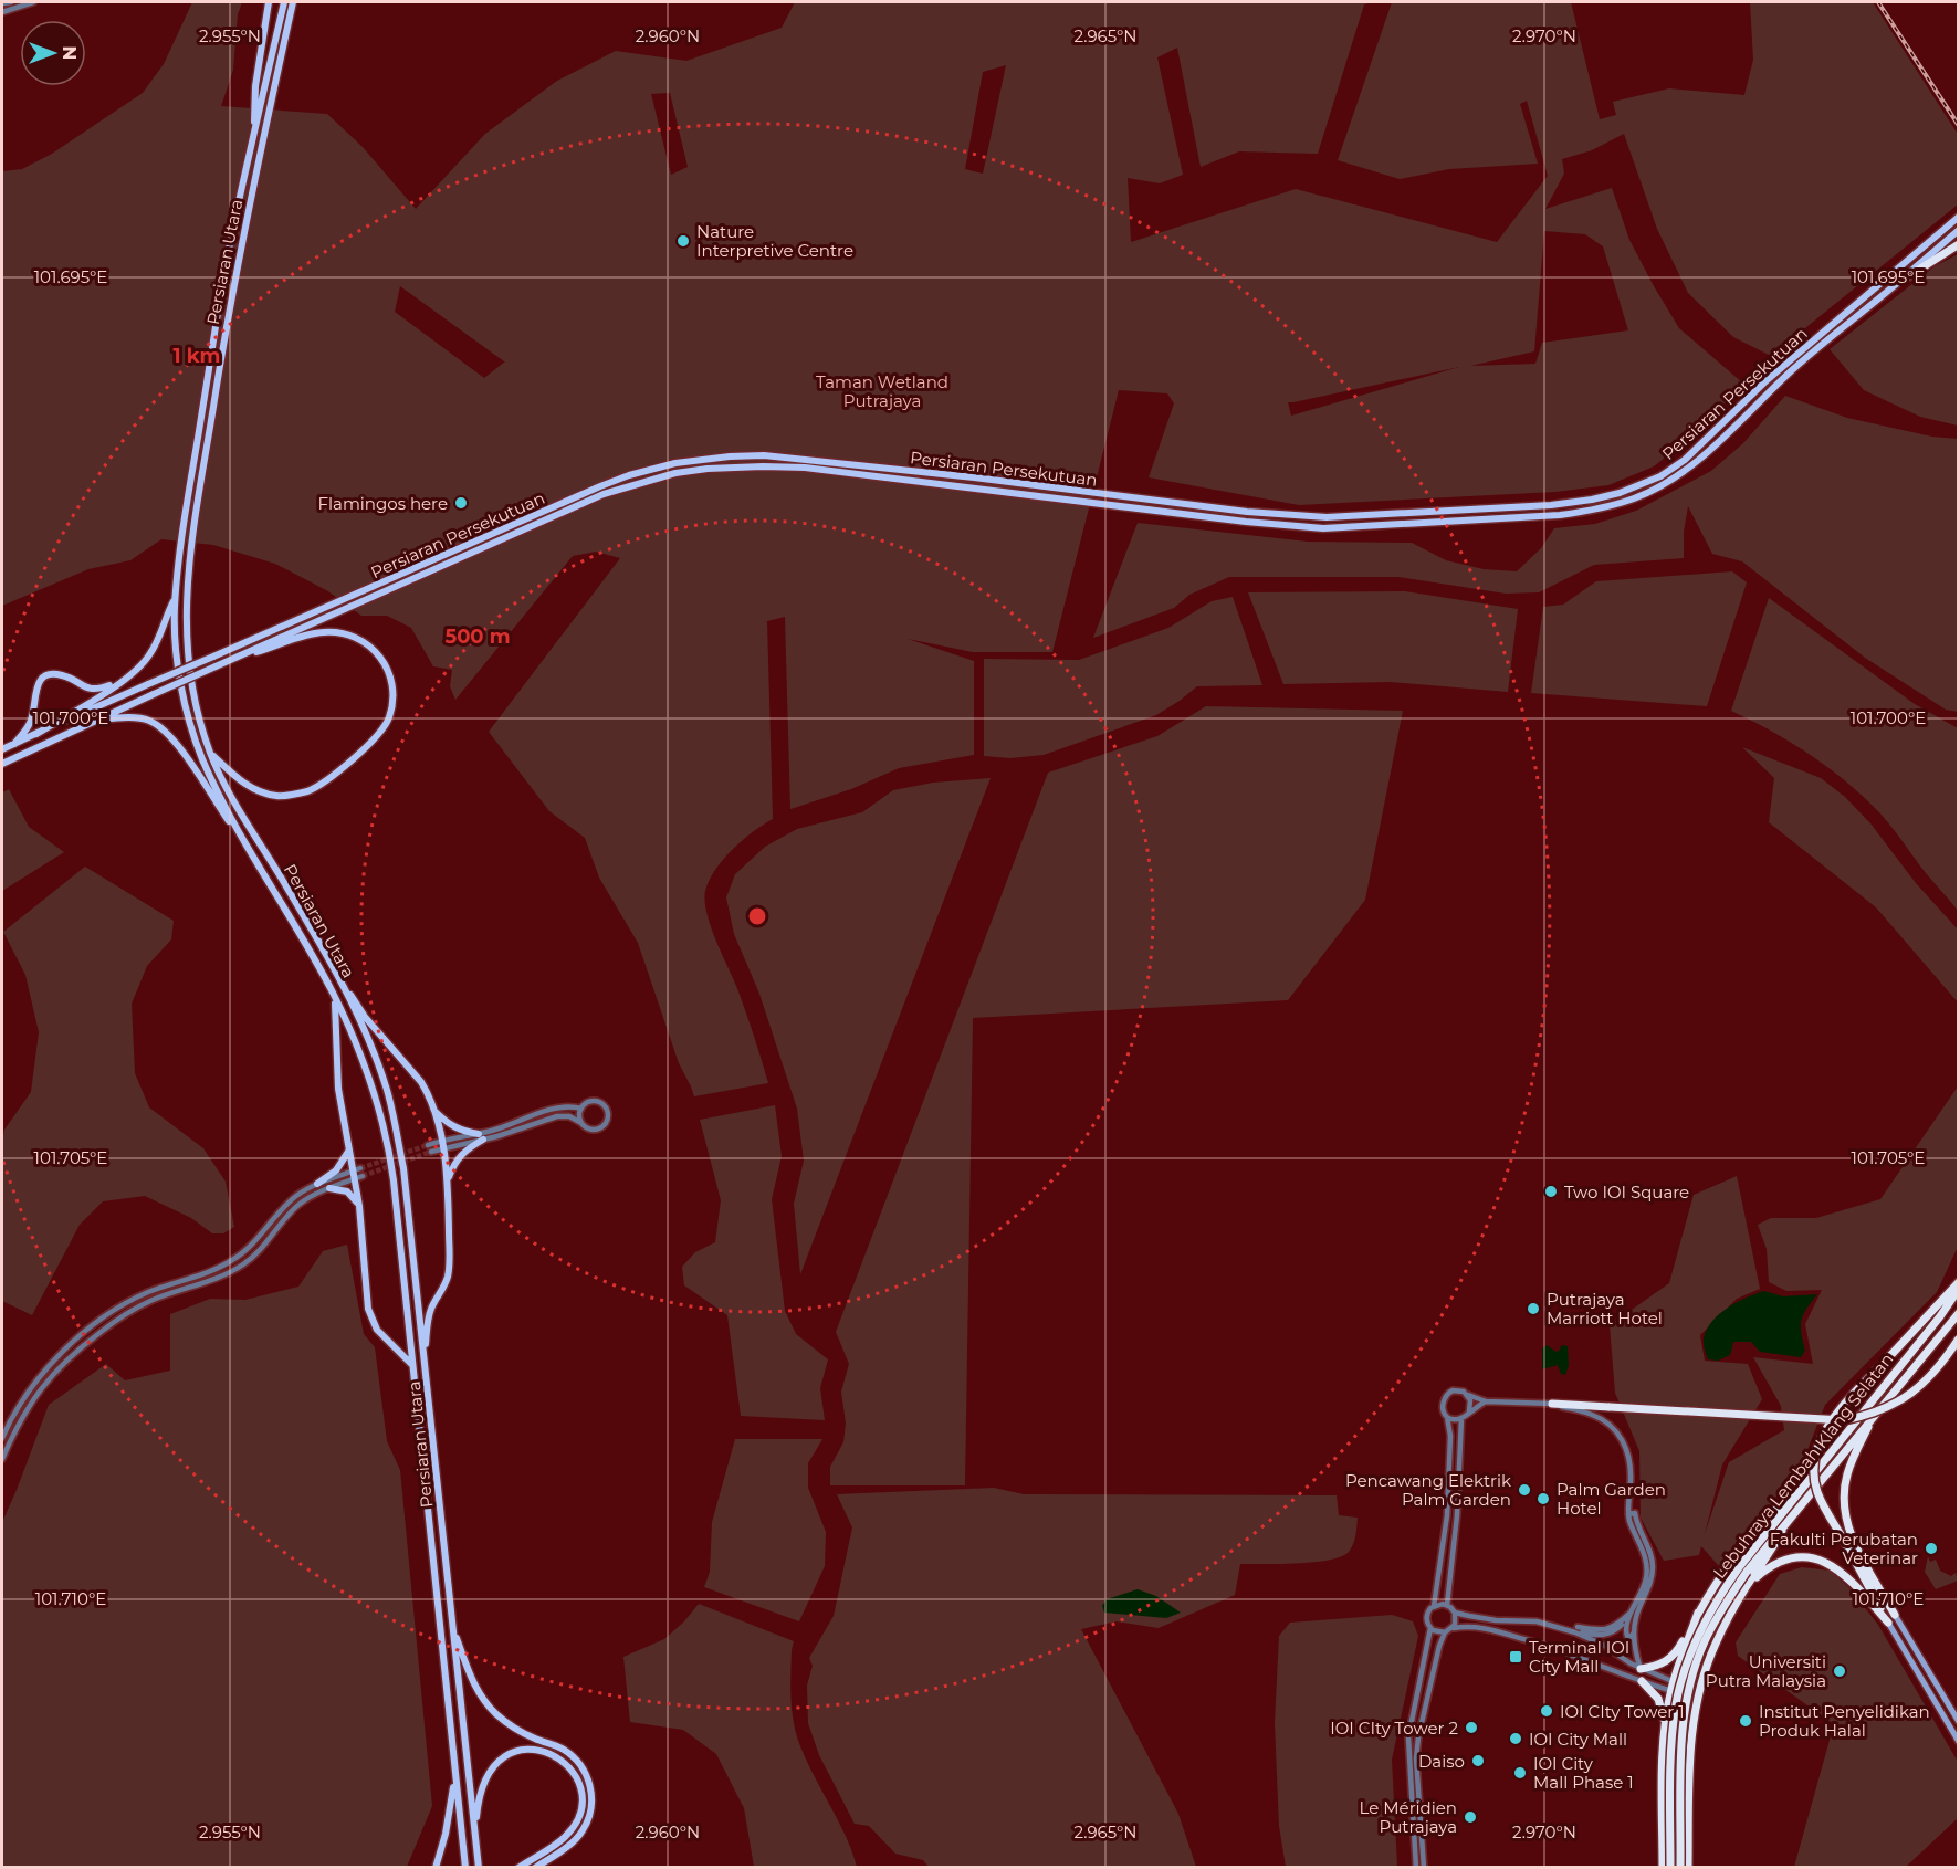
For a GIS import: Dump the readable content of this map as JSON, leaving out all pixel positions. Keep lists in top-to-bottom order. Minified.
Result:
{"streets":{"highway":["Lebuhraya Lembah Klang Selatan"],"main road":["Persiaran Utara","Persiaran Persekutuan"]},"parks":["Taman Wetland Putrajaya"],"places":{"other":["Nature Interpretive Centre","Flamingos here","Two IOI Square","Putrajaya Marriott Hotel","Pencawang Elektrik Palm Garden","Palm Garden Hotel","Fakulti Perubatan Veterinar","Universiti Putra Malaysia","IOI CIty Tower 1","Institut Penyelidikan Produk Halal","IOI CIty Tower 2","IOI City Mall","Daiso","IOI City Mall Phase 1","Le Méridien Putrajaya"],"transit":["Terminal IOI City Mall"]},"north":"right","coordinates":["2.955°N","2.960°N","2.965°N","2.970°N","101.695°E","101.700°E","101.705°E","101.710°E"],"rings":["1 km","500 m"]}
